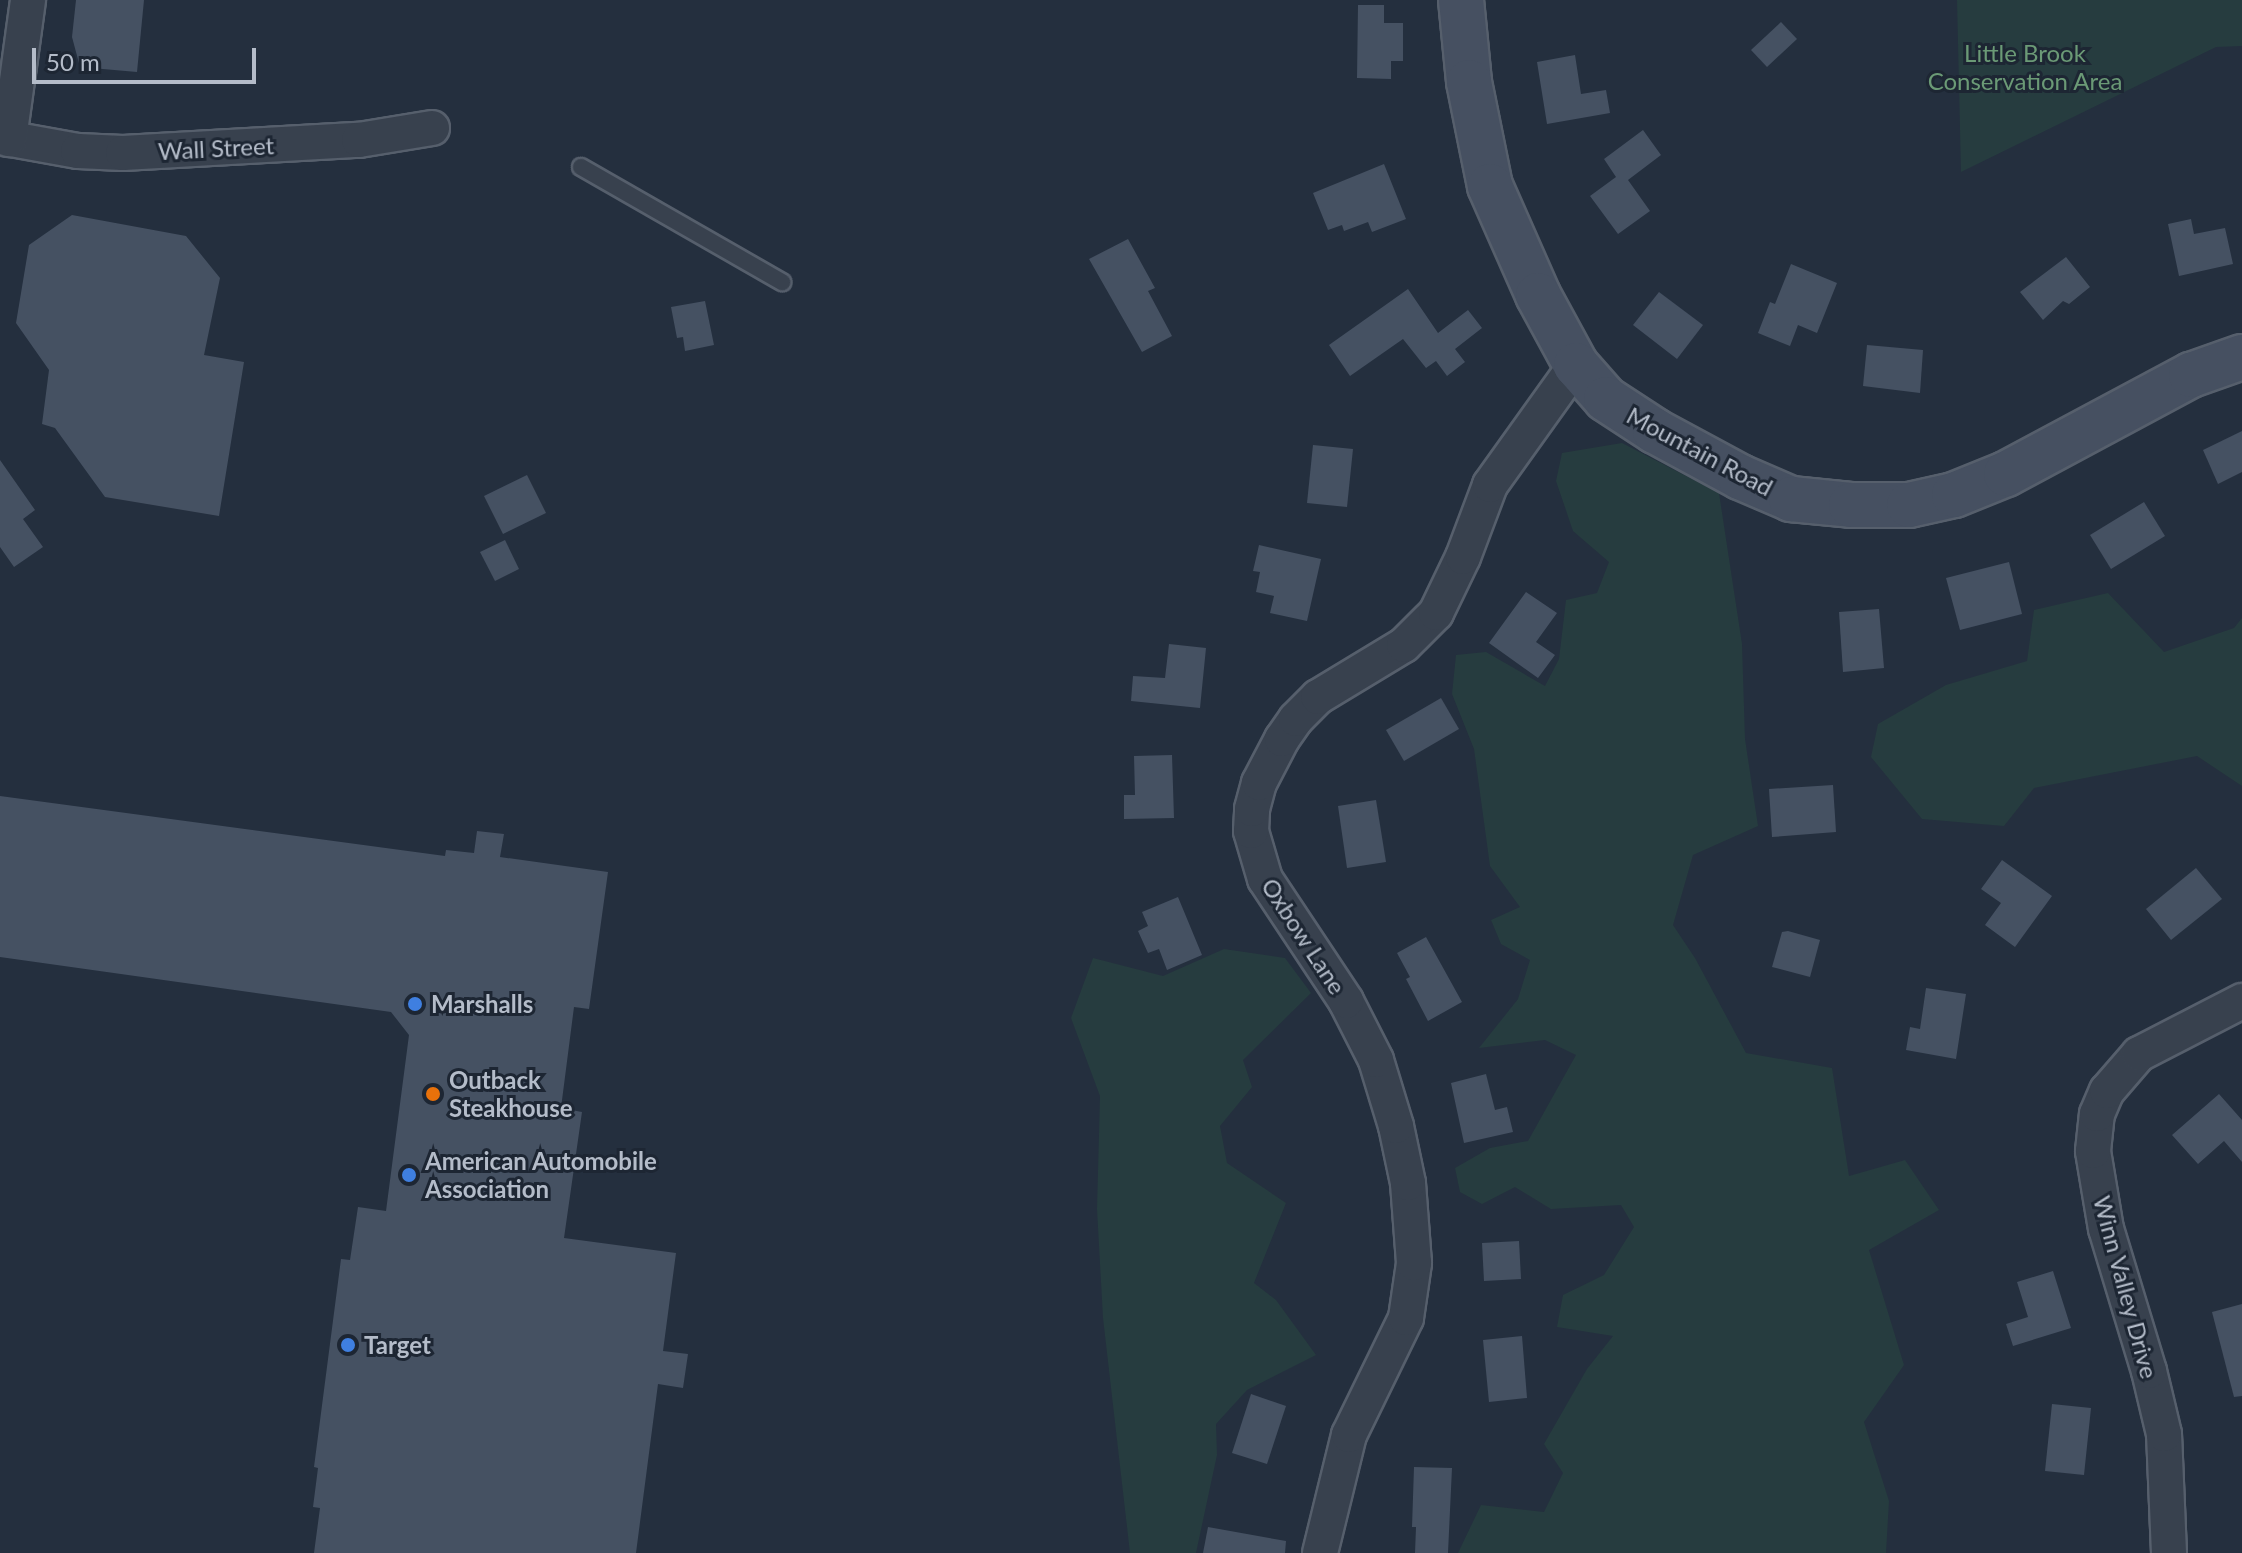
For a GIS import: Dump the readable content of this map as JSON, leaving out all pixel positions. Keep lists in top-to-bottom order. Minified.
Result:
{"streets":{"street":["Wall Street","Mountain Road","Oxbow Lane","Winn Valley Drive"]},"crossings":[["Mountain Road","Oxbow Lane"]],"parks":["Little Brook Conservation Area"],"places":["Marshalls","Outback Steakhouse","American Automobile Association","Target"],"scale_bar":"50 m"}
